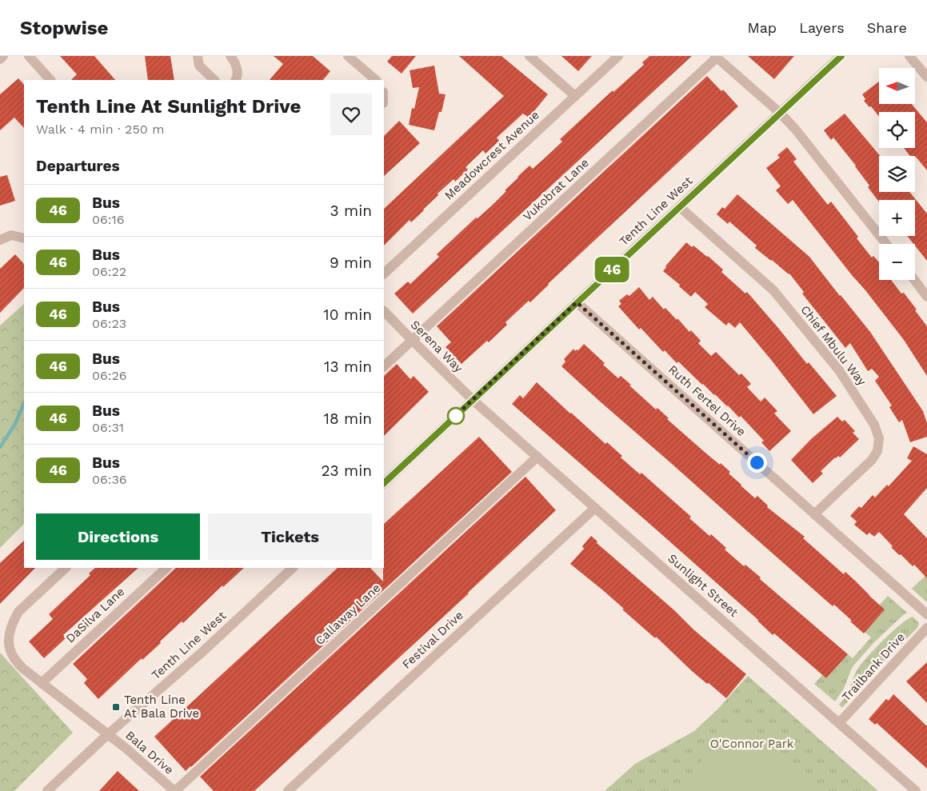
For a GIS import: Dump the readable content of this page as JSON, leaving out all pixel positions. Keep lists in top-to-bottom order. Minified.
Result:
{"streets":{"street":["Meadowcrest Avenue","Vukobrat Lane","Tenth Line West","Chief Mbulu Way","Serena Way","Ruth Fertel Drive","Sunlight Street","Callaway Lane","DaSilva Lane","Festival Drive","Trailbank Drive","Bala Drive"]},"crossings":[["Vukobrat Lane","Serena Way"],["Tenth Line West","Chief Mbulu Way"],["Tenth Line West","Serena Way"],["Tenth Line West","Ruth Fertel Drive"],["Tenth Line West","Sunlight Street"],["Tenth Line West","Bala Drive"],["Chief Mbulu Way","Ruth Fertel Drive"],["Serena Way","Sunlight Street"],["Sunlight Street","Callaway Lane"],["Sunlight Street","Festival Drive"],["Sunlight Street","Trailbank Drive"],["Callaway Lane","Bala Drive"]],"parks":["O'Connor Park"],"places":{"transit":["Tenth Line At Bala Drive"]},"lines":["bus line 46"],"north":"left","page":{"header":"Stopwise","nav":["Map","Layers","Share"],"on_map":"46","map_buttons":["+","−"],"heading":[["Tenth Line At Sunlight Drive","Walk · 4 min · 250 m"],"Departures"],"list":[{"mark":"46","name":"Bus","note":"06:16","value":"3 min"},{"mark":"46","name":"Bus","note":"06:22","value":"9 min"},{"mark":"46","name":"Bus","note":"06:23","value":"10 min"},{"mark":"46","name":"Bus","note":"06:26","value":"13 min"},{"mark":"46","name":"Bus","note":"06:31","value":"18 min"},{"mark":"46","name":"Bus","note":"06:36","value":"23 min"}],"buttons":["Directions","Tickets"]}}
